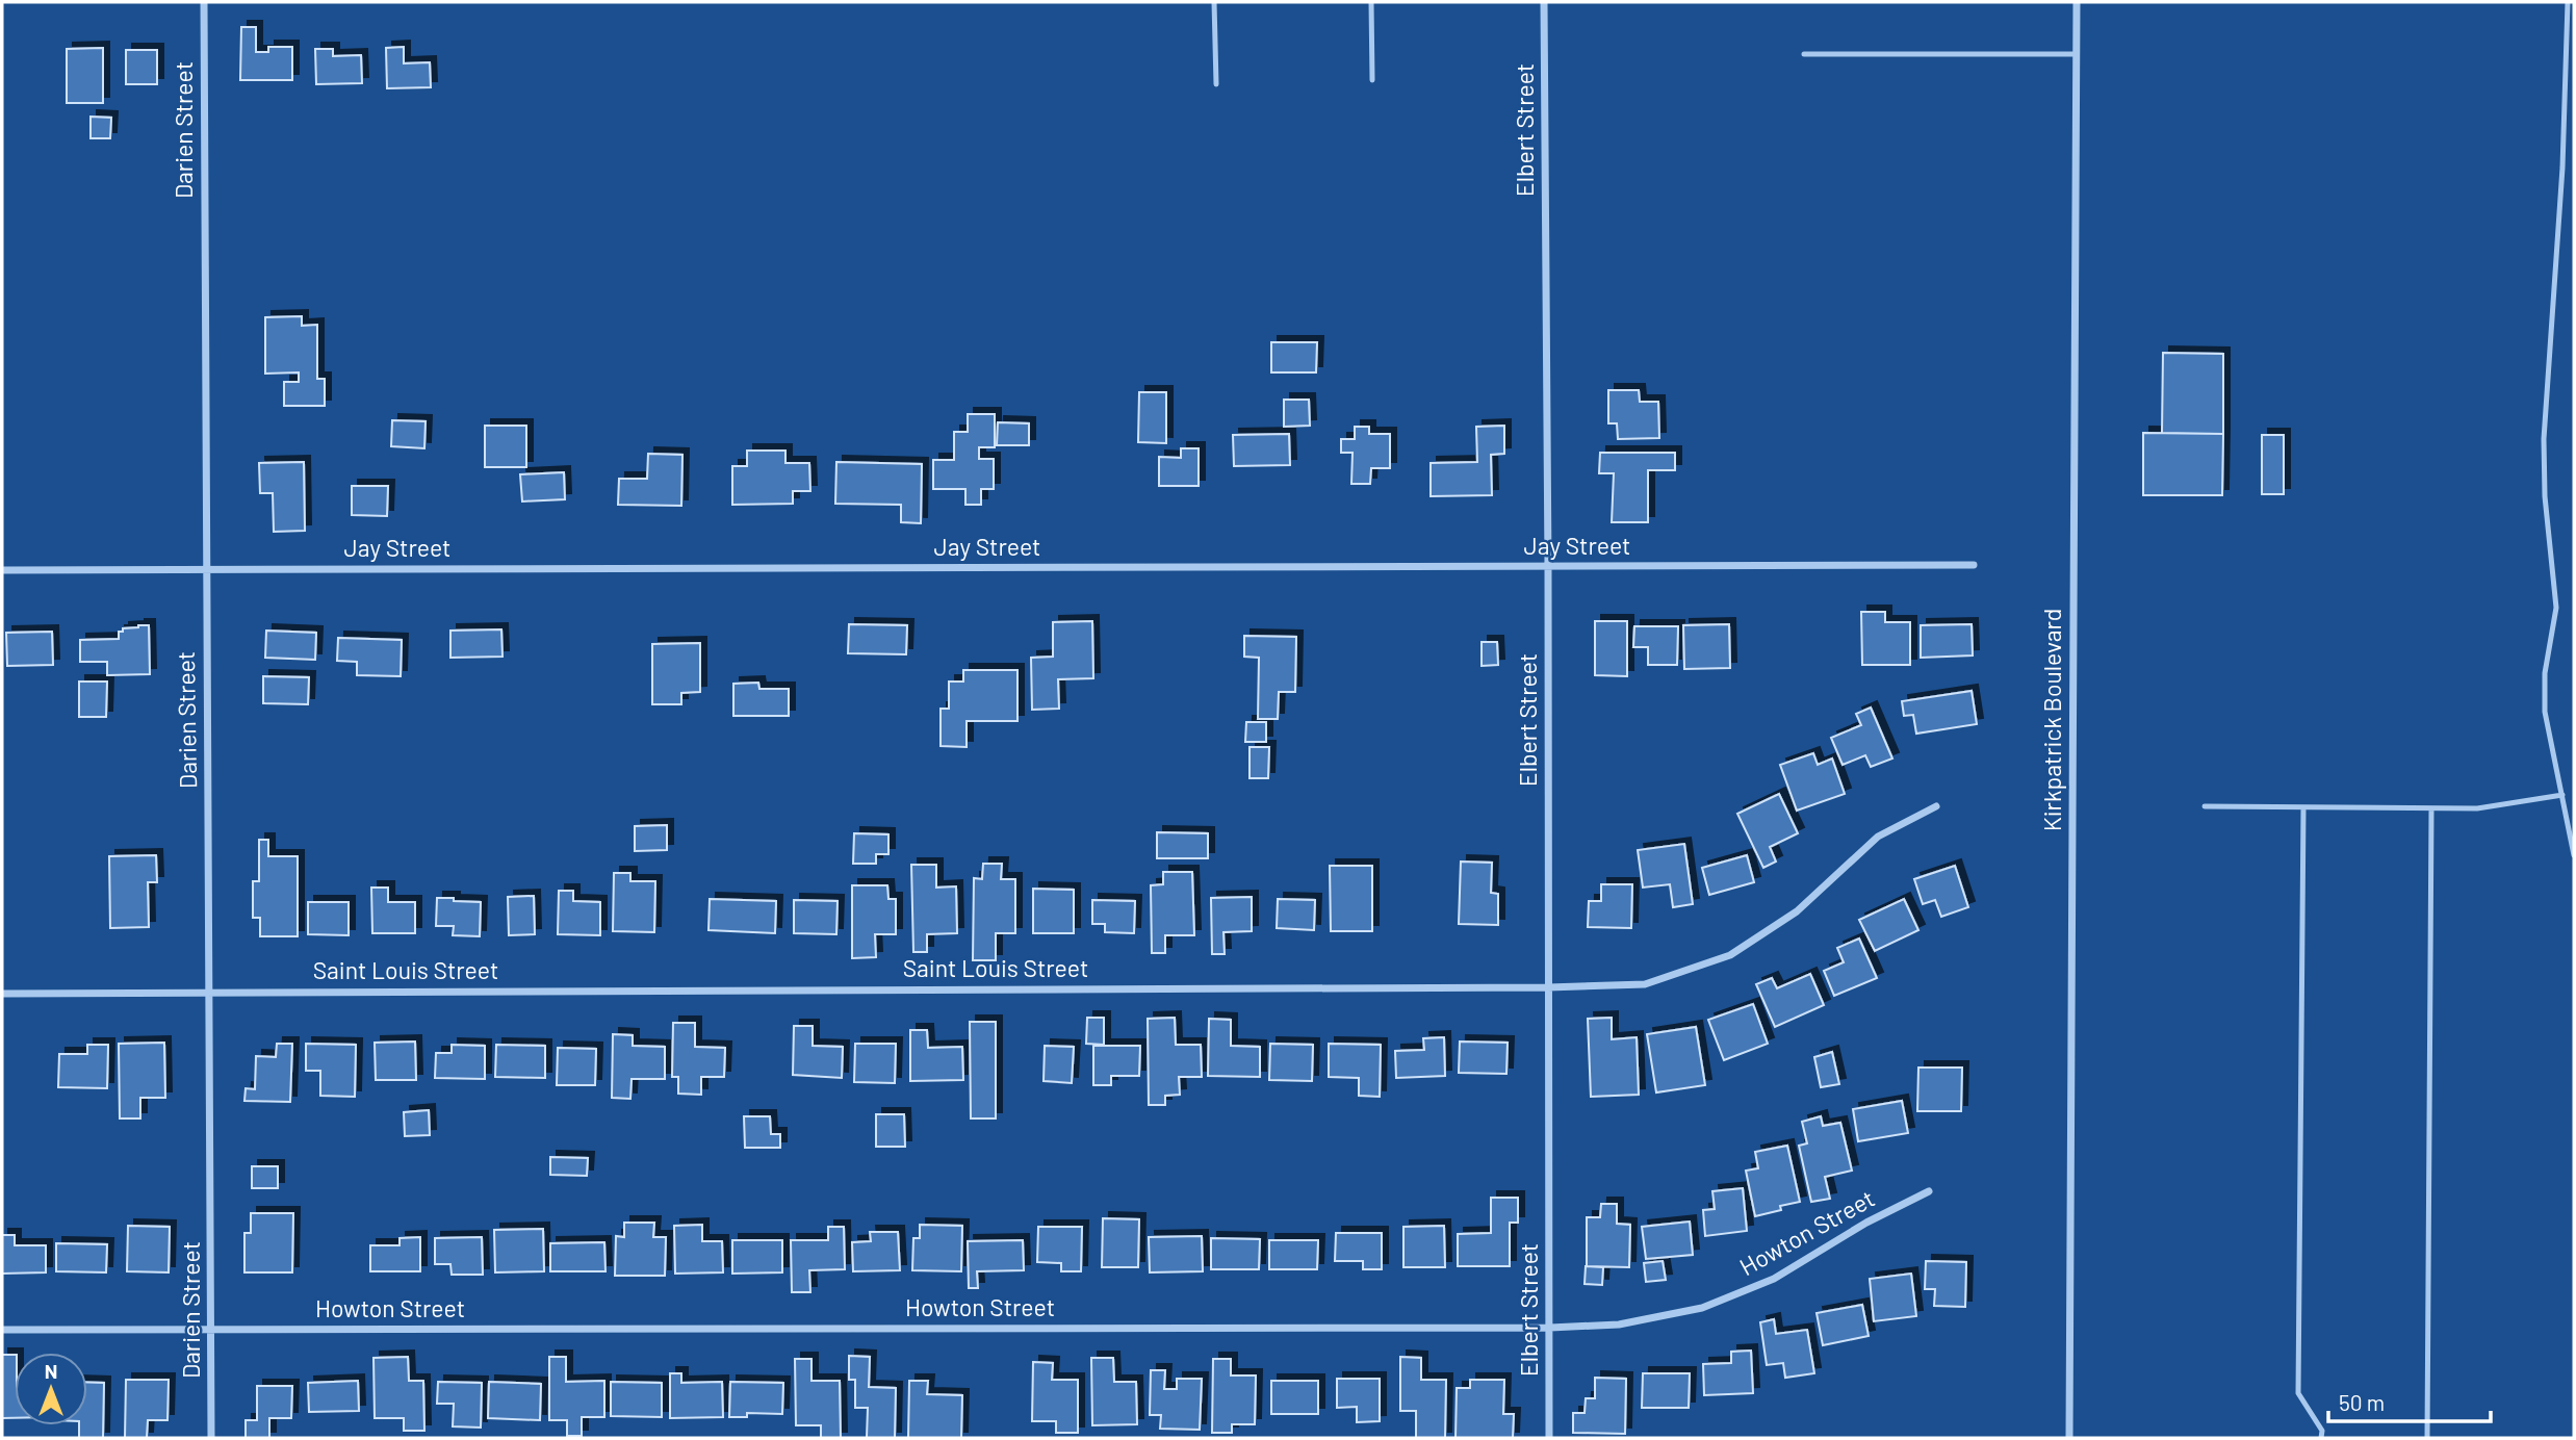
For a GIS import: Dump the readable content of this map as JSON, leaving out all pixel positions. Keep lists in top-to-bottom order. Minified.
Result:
{"streets":{"street":["Darien Street","Elbert Street","Jay Street","Kirkpatrick Boulevard","Saint Louis Street","Howton Street"]},"crossings":[["Darien Street","Jay Street"],["Darien Street","Saint Louis Street"],["Darien Street","Howton Street"],["Elbert Street","Jay Street"],["Elbert Street","Saint Louis Street"],["Elbert Street","Howton Street"]],"scale_bar":"50 m","north":"top"}
